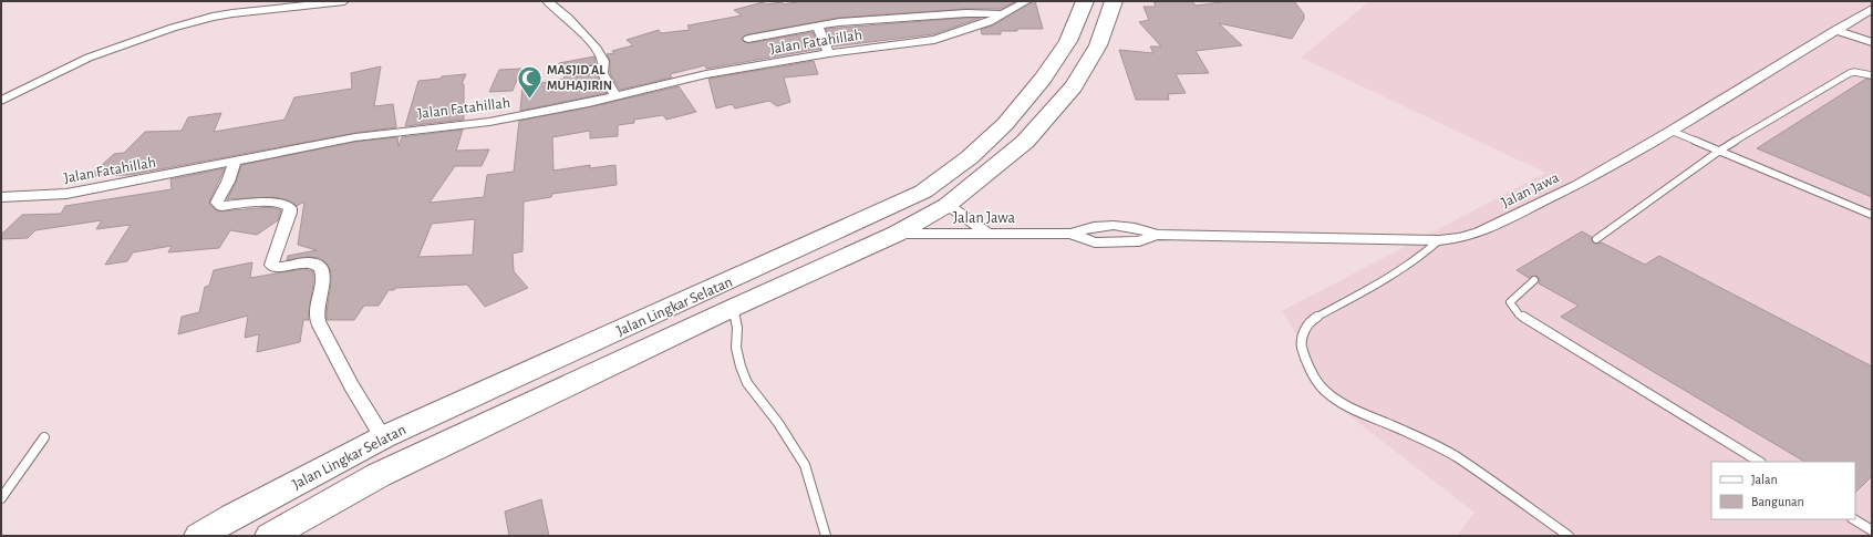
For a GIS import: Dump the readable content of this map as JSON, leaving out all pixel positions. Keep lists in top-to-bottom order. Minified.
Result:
{"streets":{"highway":["Jalan Lingkar Selatan"],"street":["Jalan Fatahillah","Jalan Jawa"]},"crossings":[["Jalan Jawa","Jalan Lingkar Selatan"]],"places":{"mosque":["MASJID AL MUHAJIRIN"]},"legend":["Jalan","Bangunan"]}
